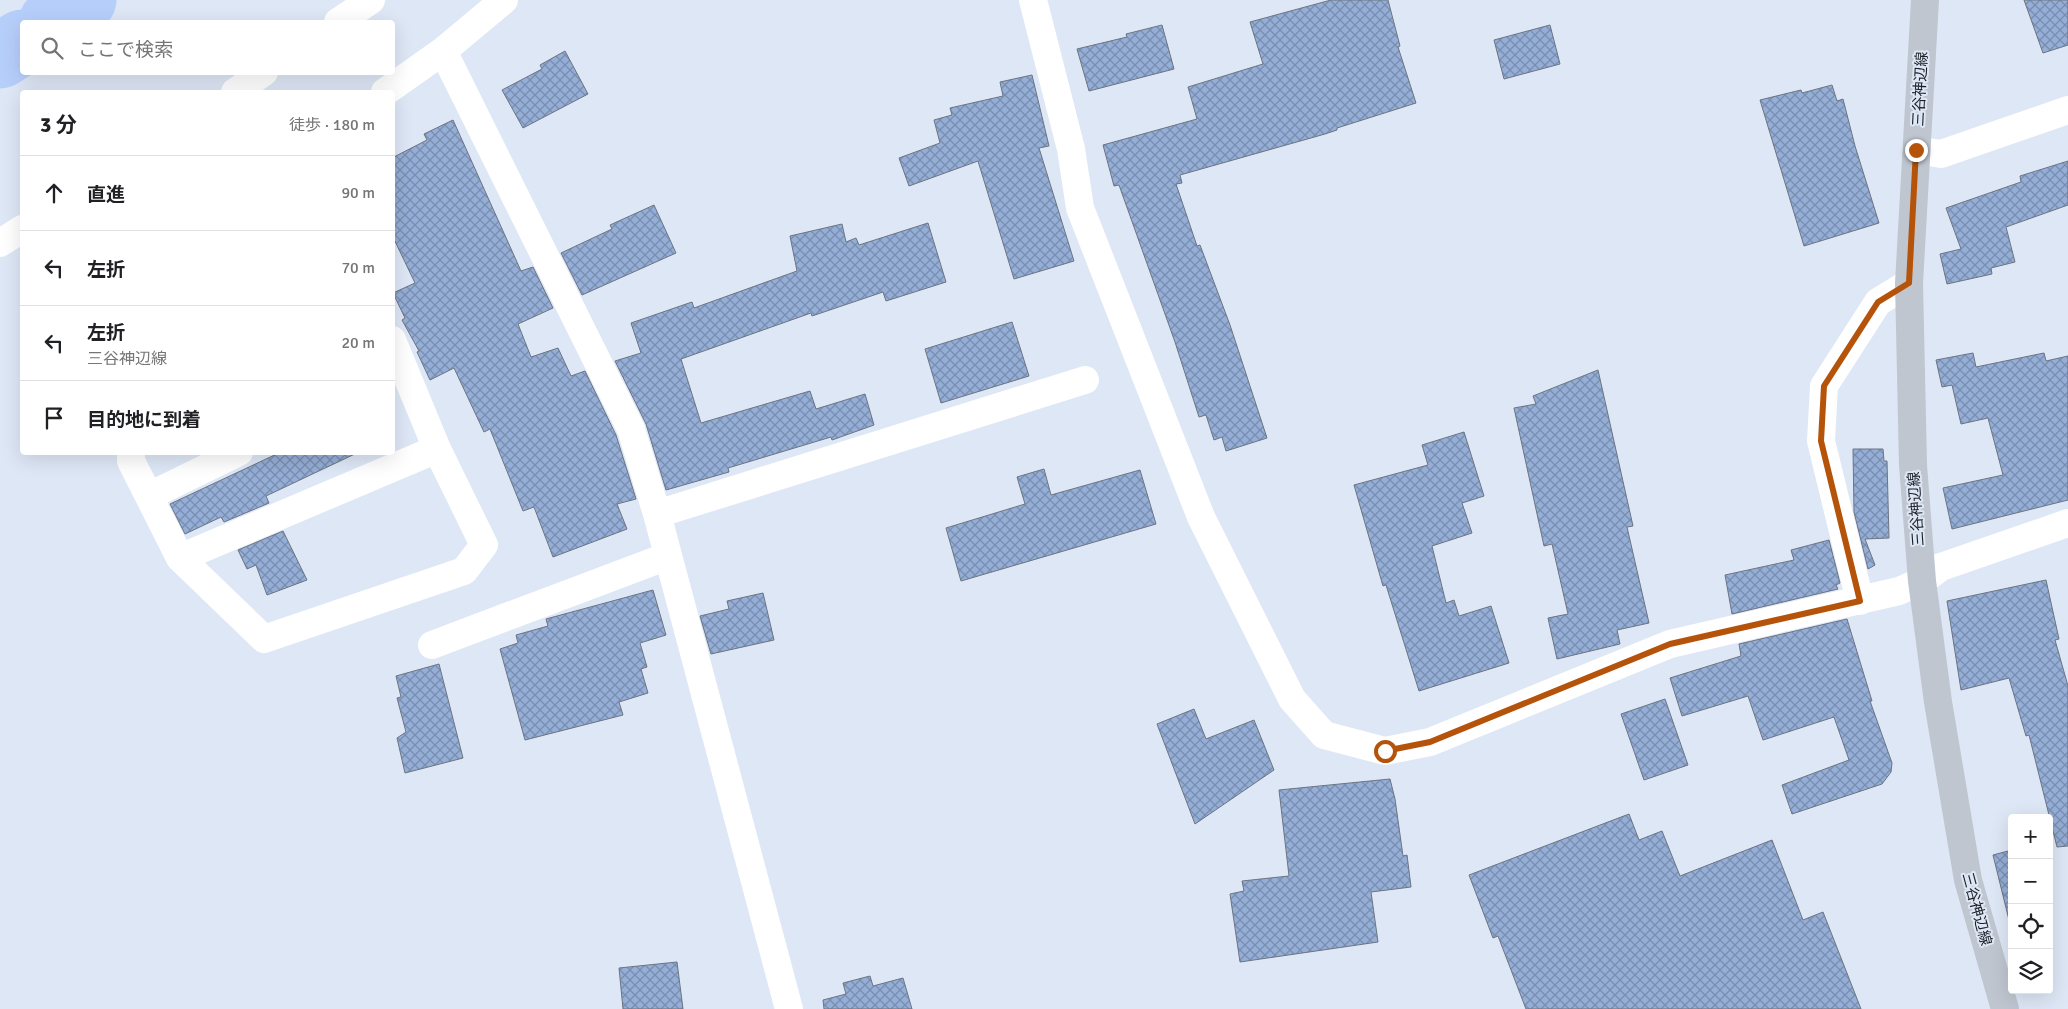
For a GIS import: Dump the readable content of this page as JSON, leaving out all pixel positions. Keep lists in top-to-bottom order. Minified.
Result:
{"streets":{"main road":["三谷神辺線"]},"page":{"search":"ここで検索","heading":["3 分","徒歩 · 180 m"],"list":[["直進","90 m"],["左折","70 m"],["左折","三谷神辺線","20 m"],"目的地に到着"],"map_buttons":["+","−"]}}
